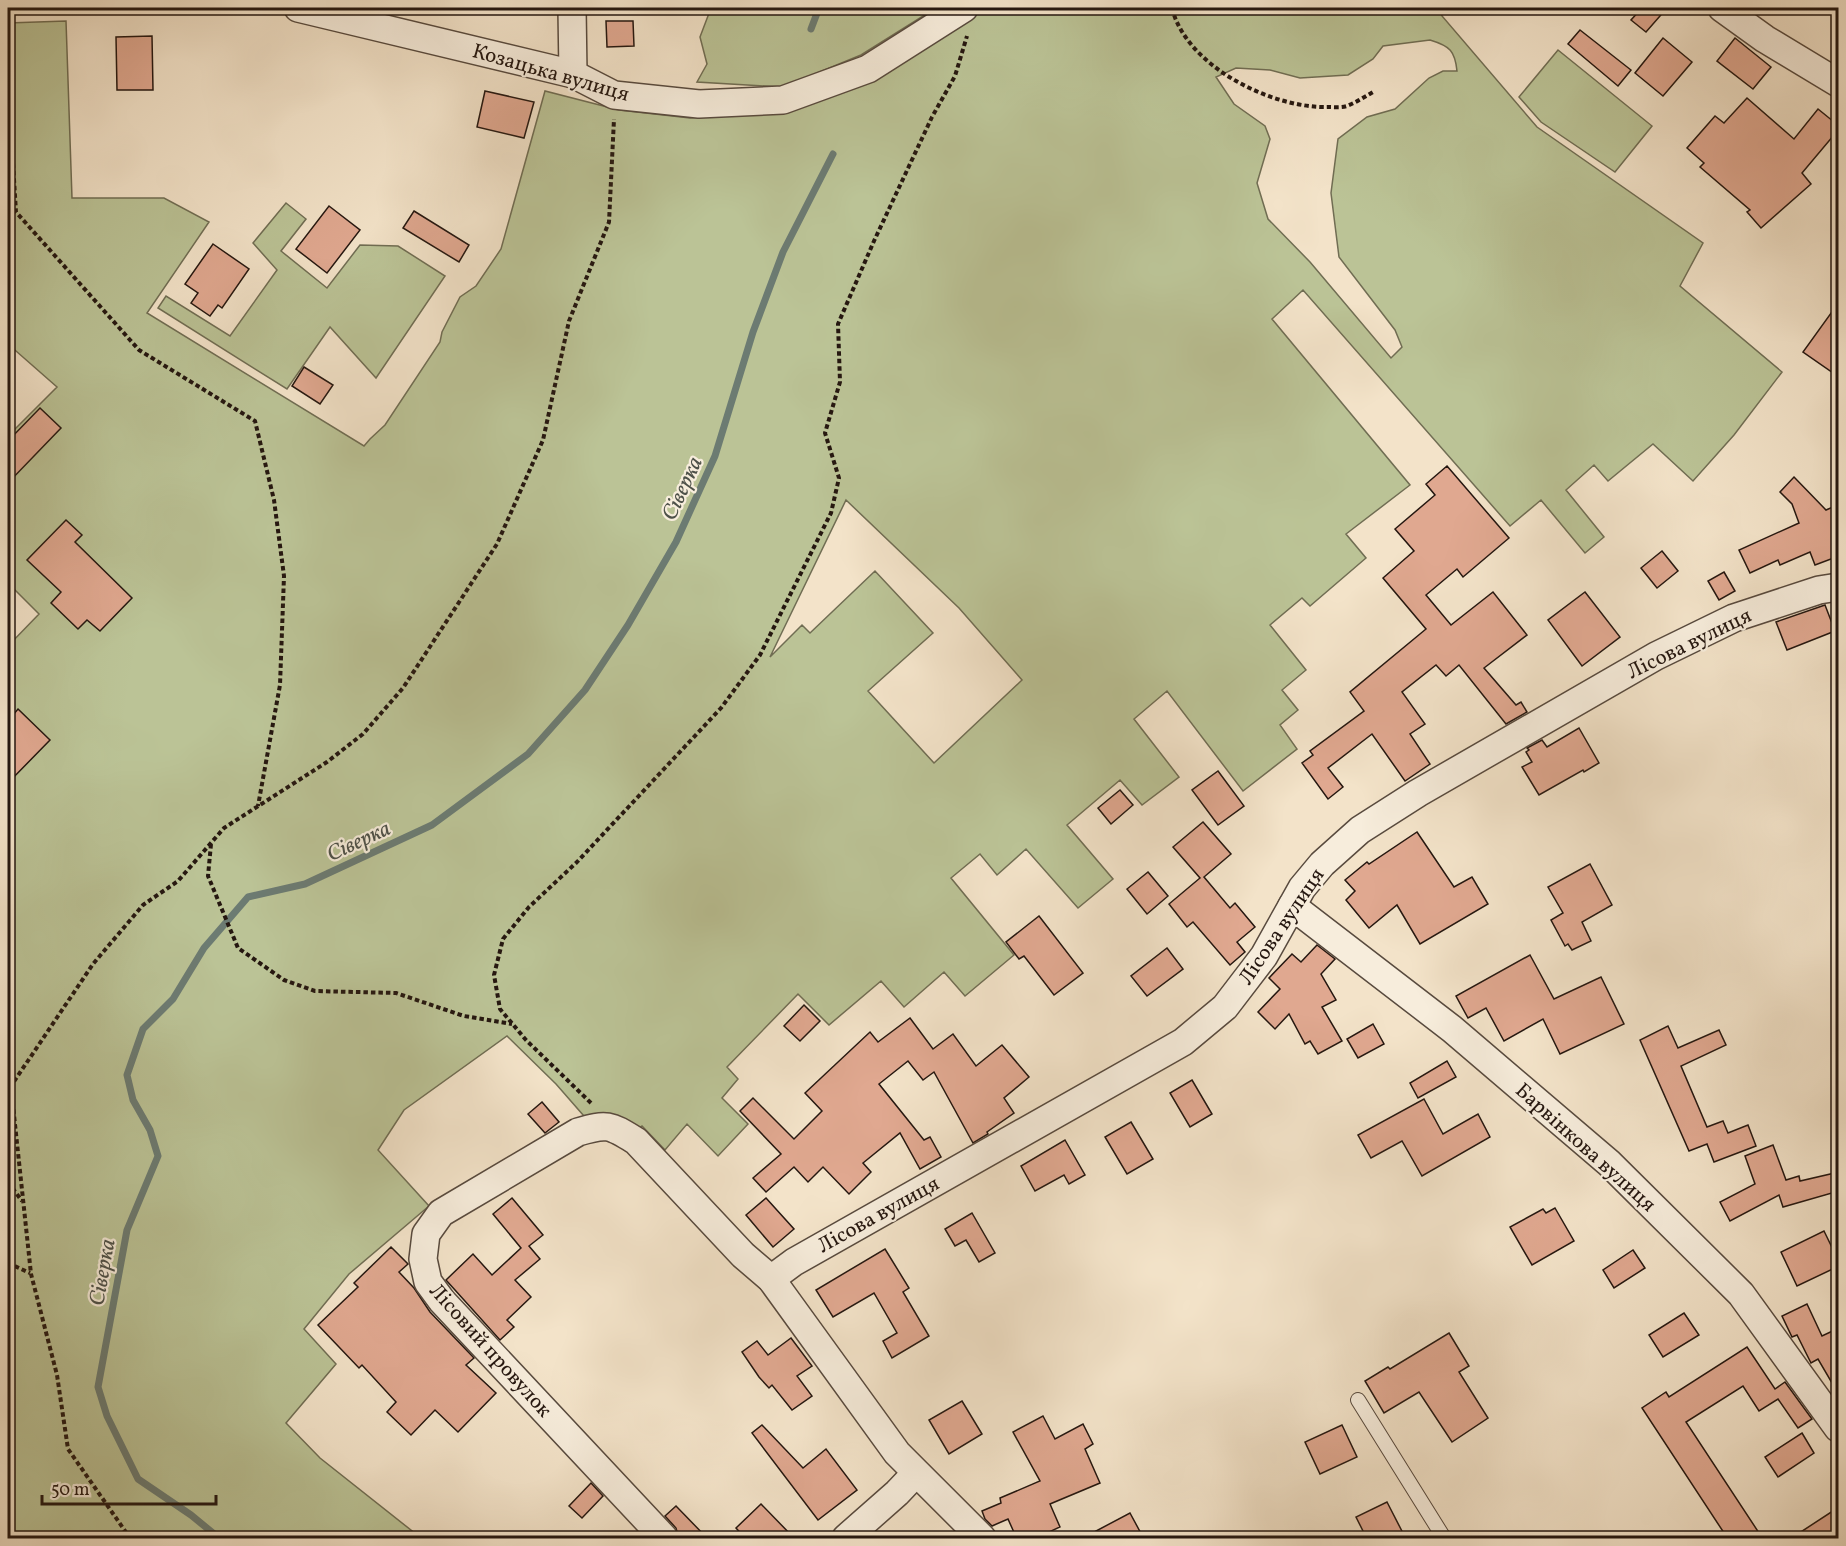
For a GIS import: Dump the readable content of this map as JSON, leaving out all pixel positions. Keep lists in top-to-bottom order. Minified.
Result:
{"streets":{"street":["Козацька вулиця","Лісова вулиця","Барвінкова вулиця","Лісовий провулок"]},"crossings":[["Лісова вулиця","Барвінкова вулиця"]],"water":["Сіверка"],"scale_bar":"50 m"}
